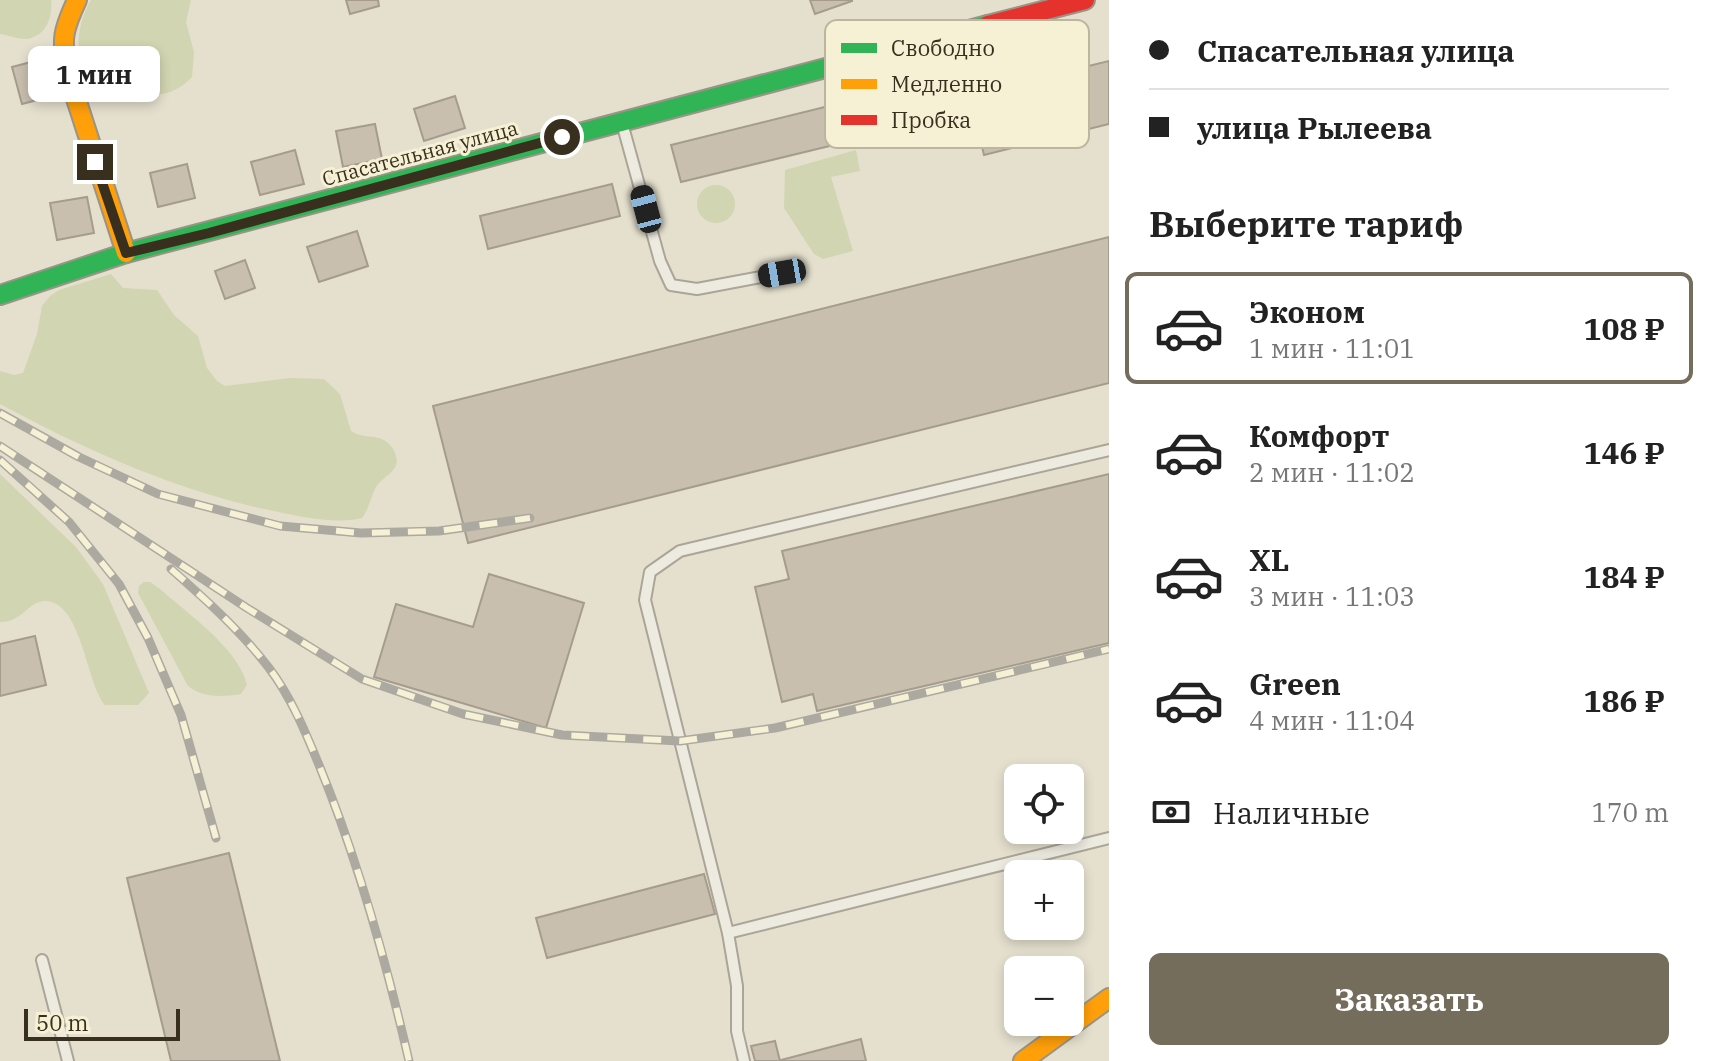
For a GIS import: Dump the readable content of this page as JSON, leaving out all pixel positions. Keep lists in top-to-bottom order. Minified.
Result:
{"streets":{"street":["Спасательная улица"]},"legend":["Свободно","Медленно","Пробка"],"scale_bar":"50 m","page":{"banner":["Спасательная улица","улица Рылеева"],"bubble":"1 мин","heading":"Выберите тариф","list":[{"name":"Эконом","note":"1 мин · 11:01","value":"108 ₽"},{"name":"Комфорт","note":"2 мин · 11:02","value":"146 ₽"},{"name":"XL","note":"3 мин · 11:03","value":"184 ₽"},{"name":"Green","note":"4 мин · 11:04","value":"186 ₽"}],"map_buttons":["+","−"],"pay":["Наличные","170 m"],"buttons":"Заказать","scale":"50 m"}}
